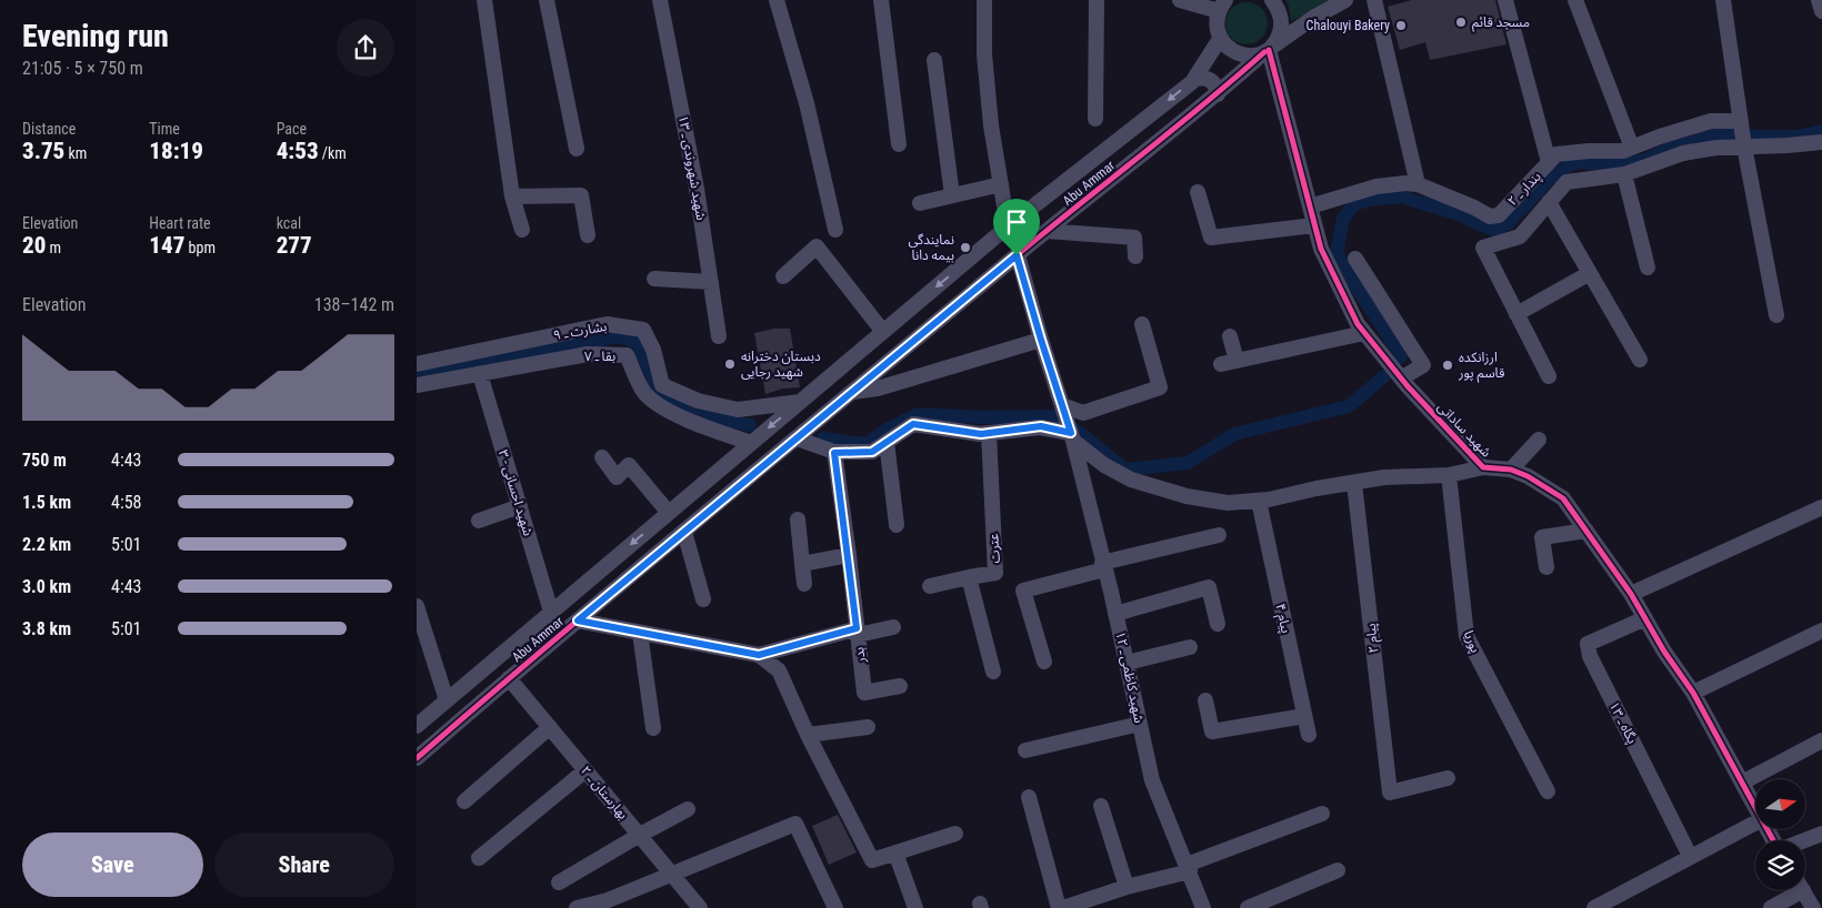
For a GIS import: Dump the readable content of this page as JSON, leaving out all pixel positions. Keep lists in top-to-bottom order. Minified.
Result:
{"streets":{"street":["شهید شهروندی ـ ۱۳","Abu Ammar","پندار ـ ۲","بشارت ـ ۹","بقا ـ ۷","شهید ساداتی","شهید احسانی - ۳","عترت","پیام ۴","پیام ۲","پوریا","بدر","شهید کاظمی ـ ۱۲","پگاه ـ ۱۳","بهارستان ـ ۲"]},"crossings":[["Abu Ammar","بشارت ـ ۹"],["Abu Ammar","بقا ـ ۷"],["Abu Ammar","شهید ساداتی"],["Abu Ammar","شهید احسانی - ۳"],["Abu Ammar","شهید کاظمی ـ ۱۲"],["Abu Ammar","بهارستان ـ ۲"],["پندار ـ ۲","شهید ساداتی"],["بقا ـ ۷","شهید احسانی - ۳"],["شهید ساداتی","پگاه ـ ۱۳"]],"places":["مسجد قائم","Chalouyi Bakery","نمایندگی بیمه دانا","دبستان دخترانه شهید رجایی","ارزانکده قاسم پور"],"north":"right","page":{"heading":["Evening run","21:05 · 5 × 750 m"],"stats":[["Distance","3.75 km"],["Time","18:19"],["Pace","4:53 /km"],["Elevation","20 m"],["Heart rate","147 bpm"],["kcal","277"]],"chart":["Elevation","138–142 m"],"list":[{"name":"750 m","note":"4:43"},{"name":"1.5 km","note":"4:58"},{"name":"2.2 km","note":"5:01"},{"name":"3.0 km","note":"4:43"},{"name":"3.8 km","note":"5:01"}],"buttons":["Save","Share"]}}
